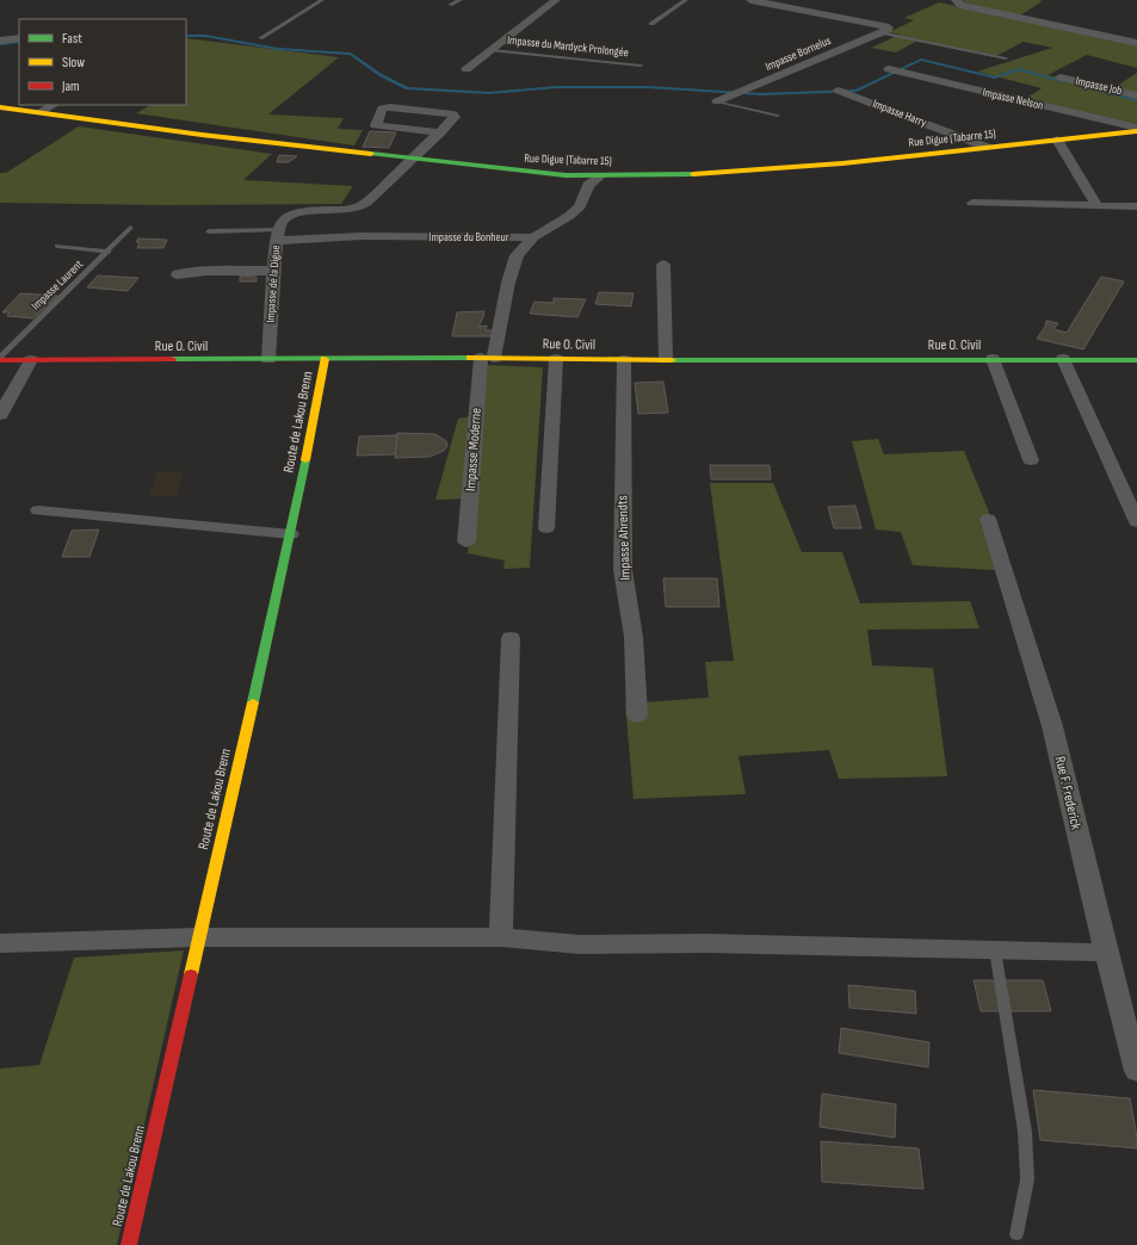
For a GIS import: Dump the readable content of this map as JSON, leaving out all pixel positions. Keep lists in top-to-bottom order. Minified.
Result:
{"streets":{"street":["Impasse Bornelus","Impasse Job","Impasse Nelson","Impasse Harry","Rue Digue (Tabarre 15)","Impasse du Bonheur","Impasse de la Digue","Rue O. Civil","Route de Lakou Brenn","Impasse Moderne","Impasse Ahrendts","Rue F. Frederick"],"lane":["Impasse du Mardyck Prolongée","Impasse Laurent"]},"crossings":[["Impasse Nelson","Rue Digue (Tabarre 15)"],["Impasse Harry","Rue Digue (Tabarre 15)"],["Rue Digue (Tabarre 15)","Impasse de la Digue"],["Impasse du Bonheur","Impasse de la Digue"],["Impasse du Bonheur","Rue O. Civil"],["Impasse du Bonheur","Impasse Moderne"],["Impasse de la Digue","Rue O. Civil"],["Impasse Laurent","Rue O. Civil"],["Rue O. Civil","Route de Lakou Brenn"],["Rue O. Civil","Impasse Moderne"],["Rue O. Civil","Impasse Ahrendts"]],"legend":["Fast","Slow","Jam"]}
